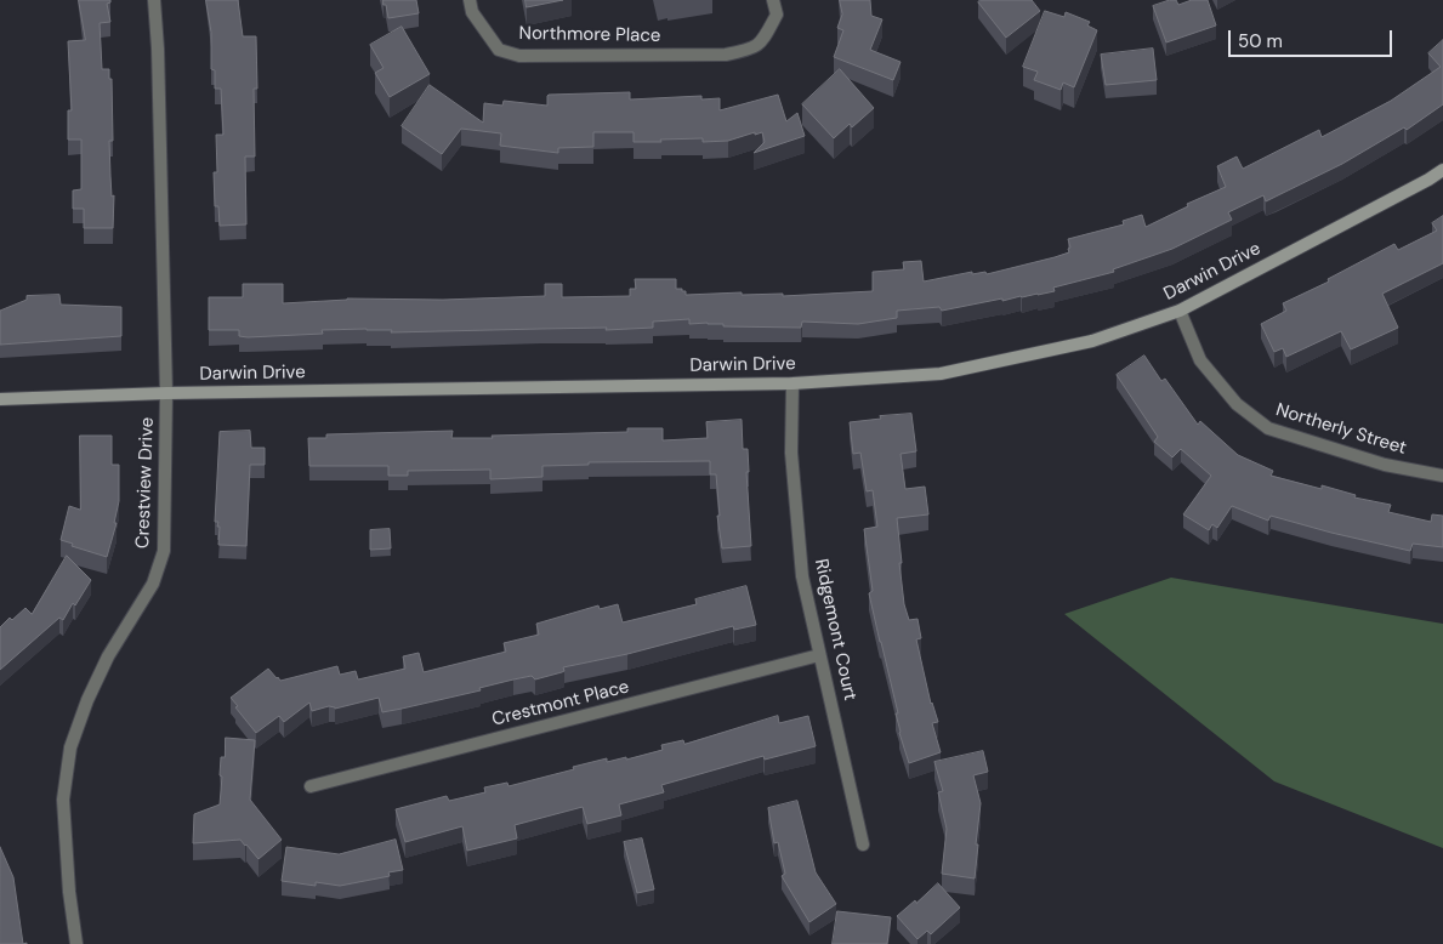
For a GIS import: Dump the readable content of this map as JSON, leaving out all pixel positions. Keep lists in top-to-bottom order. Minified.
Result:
{"streets":{"street":["Northmore Place","Darwin Drive","Northerly Street","Crestview Drive","Ridgemont Court","Crestmont Place"]},"crossings":[["Darwin Drive","Northerly Street"],["Darwin Drive","Crestview Drive"],["Darwin Drive","Ridgemont Court"],["Ridgemont Court","Crestmont Place"]],"scale_bar":"50 m"}
